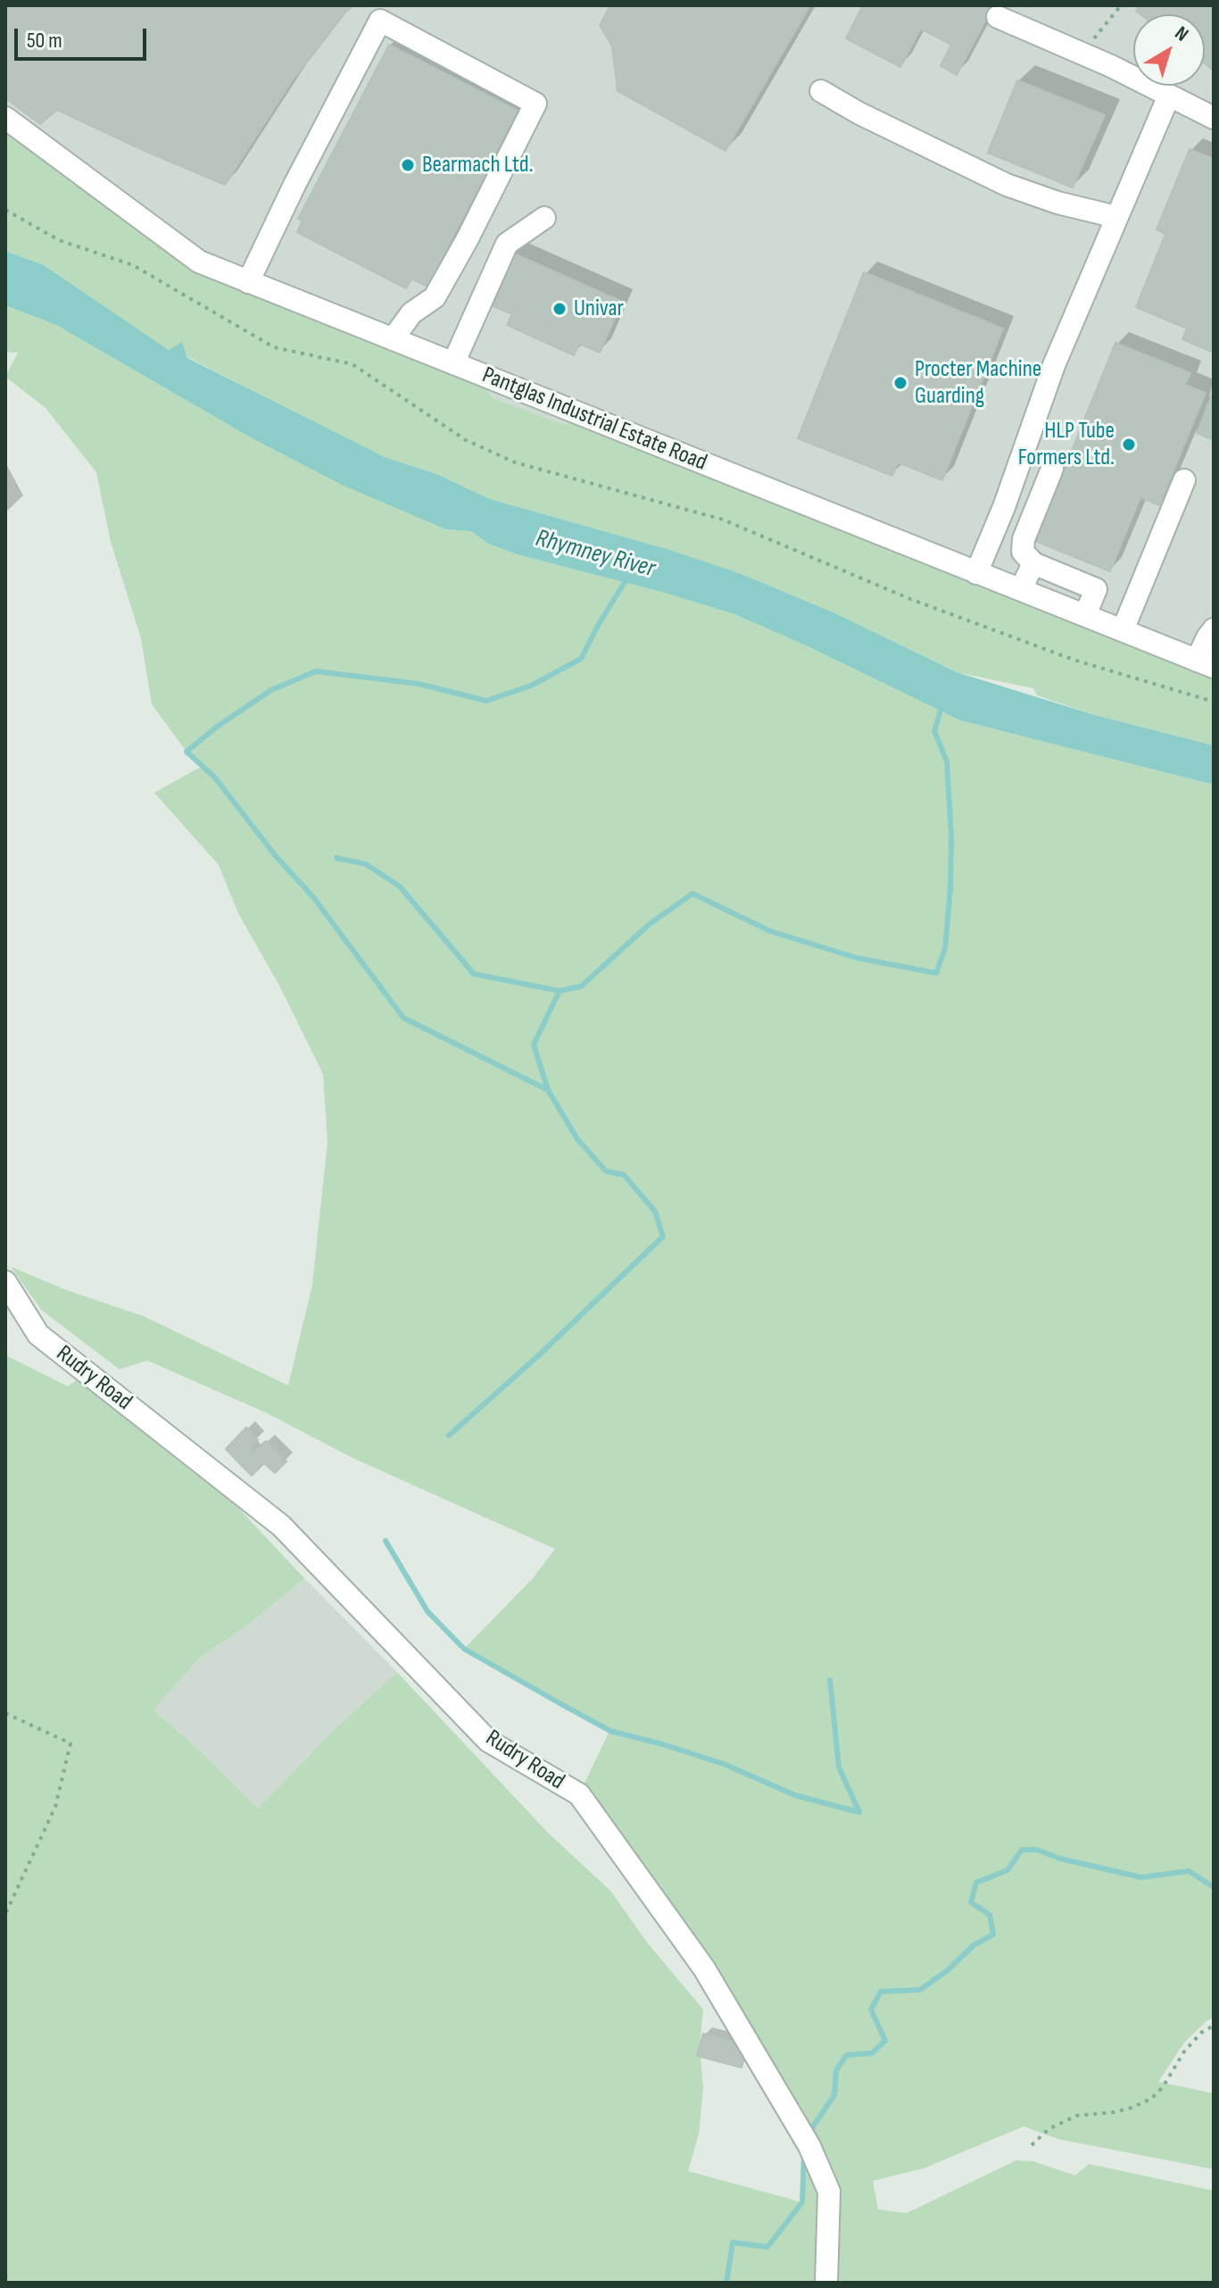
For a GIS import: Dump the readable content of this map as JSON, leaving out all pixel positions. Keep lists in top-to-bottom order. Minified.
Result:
{"streets":{"street":["Pantglas Industrial Estate Road","Rudry Road"]},"water":["Rhymney River"],"places":["Bearmach Ltd.","Univar","Procter Machine Guarding","HLP Tube Formers Ltd."],"scale_bar":"50 m","north":"top right"}
